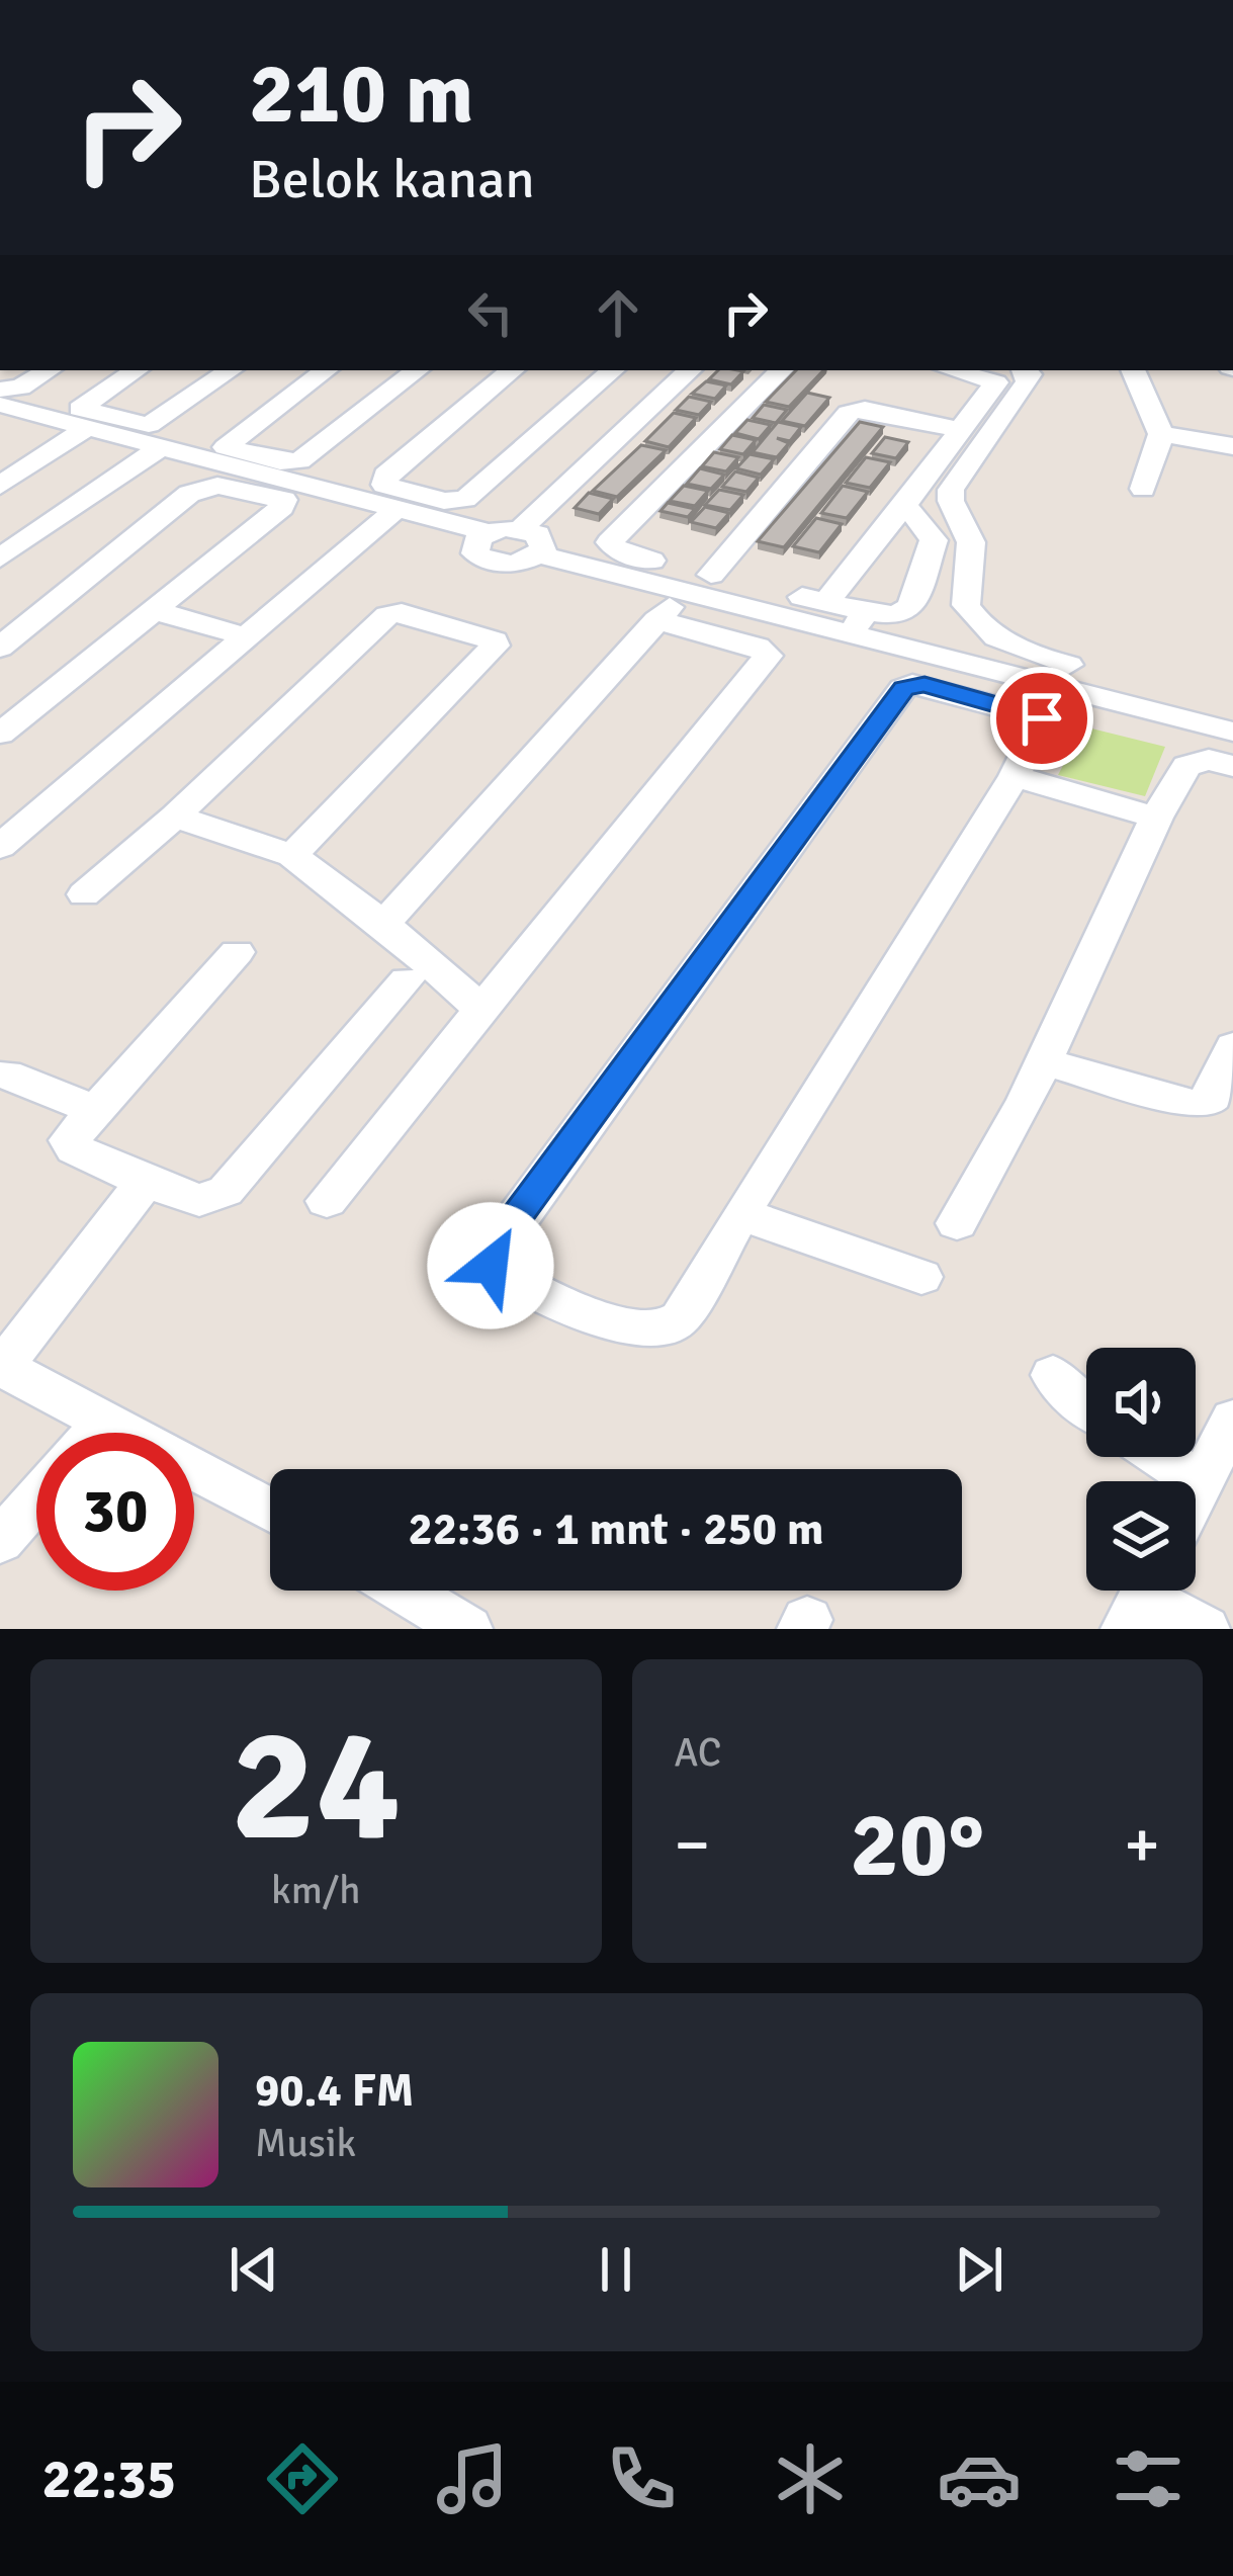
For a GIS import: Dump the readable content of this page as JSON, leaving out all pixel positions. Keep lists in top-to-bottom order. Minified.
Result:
{"page":{"turn":["210 m","Belok kanan"],"limit":"30","trip":"22:36 · 1 mnt · 250 m","tile":[["24","km/h"],"AC"],"heat":["−","20°","+"],"song":["90.4 FM","Musik"],"tabs":"22:35"}}
